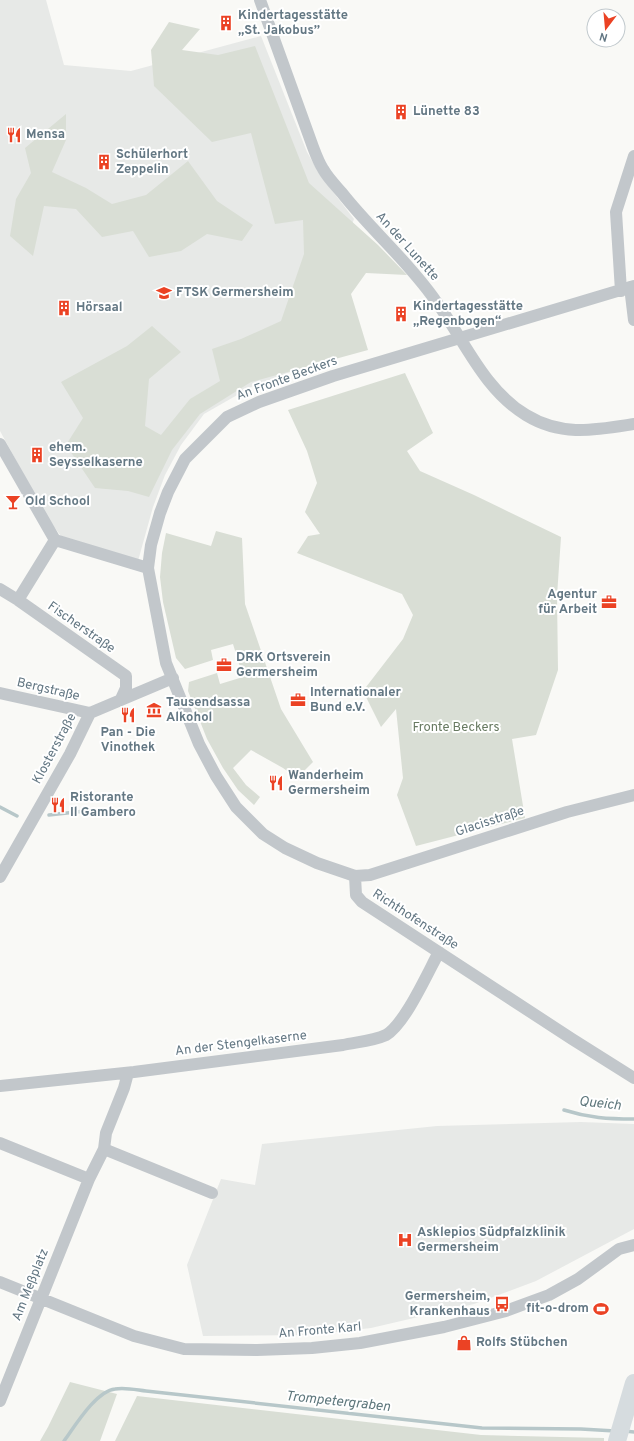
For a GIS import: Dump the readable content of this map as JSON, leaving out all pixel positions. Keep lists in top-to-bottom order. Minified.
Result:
{"streets":{"street":["An der Lunette","An Fronte Beckers","Fischerstraße","Bergstraße","Klosterstraße","Glacisstraße","Richthofenstraße","An der Stengelkaserne","Am Meßplatz","An Fronte Karl"]},"crossings":[["An der Lunette","An Fronte Beckers"],["An Fronte Beckers","Klosterstraße"],["Fischerstraße","Klosterstraße"],["Bergstraße","Klosterstraße"],["Glacisstraße","Richthofenstraße"],["Richthofenstraße","An der Stengelkaserne"],["An der Stengelkaserne","Am Meßplatz"],["Am Meßplatz","An Fronte Karl"]],"water":["Queich","Trompetergraben"],"parks":["Fronte Beckers"],"places":{"building":["Kindertagesstätte „St. Jakobus”","Lünette 83","Schülerhort Zeppelin","Hörsaal","Kindertagesstätte „Regenbogen“","ehem. Seysselkaserne"],"restaurant":["Mensa","Pan - Die Vinothek","Wanderheim Germersheim","Ristorante Il Gambero"],"school or university":["FTSK Germersheim"],"bar":["Old School"],"office":["Agentur für Arbeit","DRK Ortsverein Germersheim","Internationaler Bund e.V."],"museum":["Tausendsassa Alkohol"],"hospital":["Asklepios Südpfalzklinik Germersheim"],"bus stop":["Germersheim, Krankenhaus"],"sports":["fit-o-drom"],"shop":["Rolfs Stübchen"]},"north":"bottom"}
